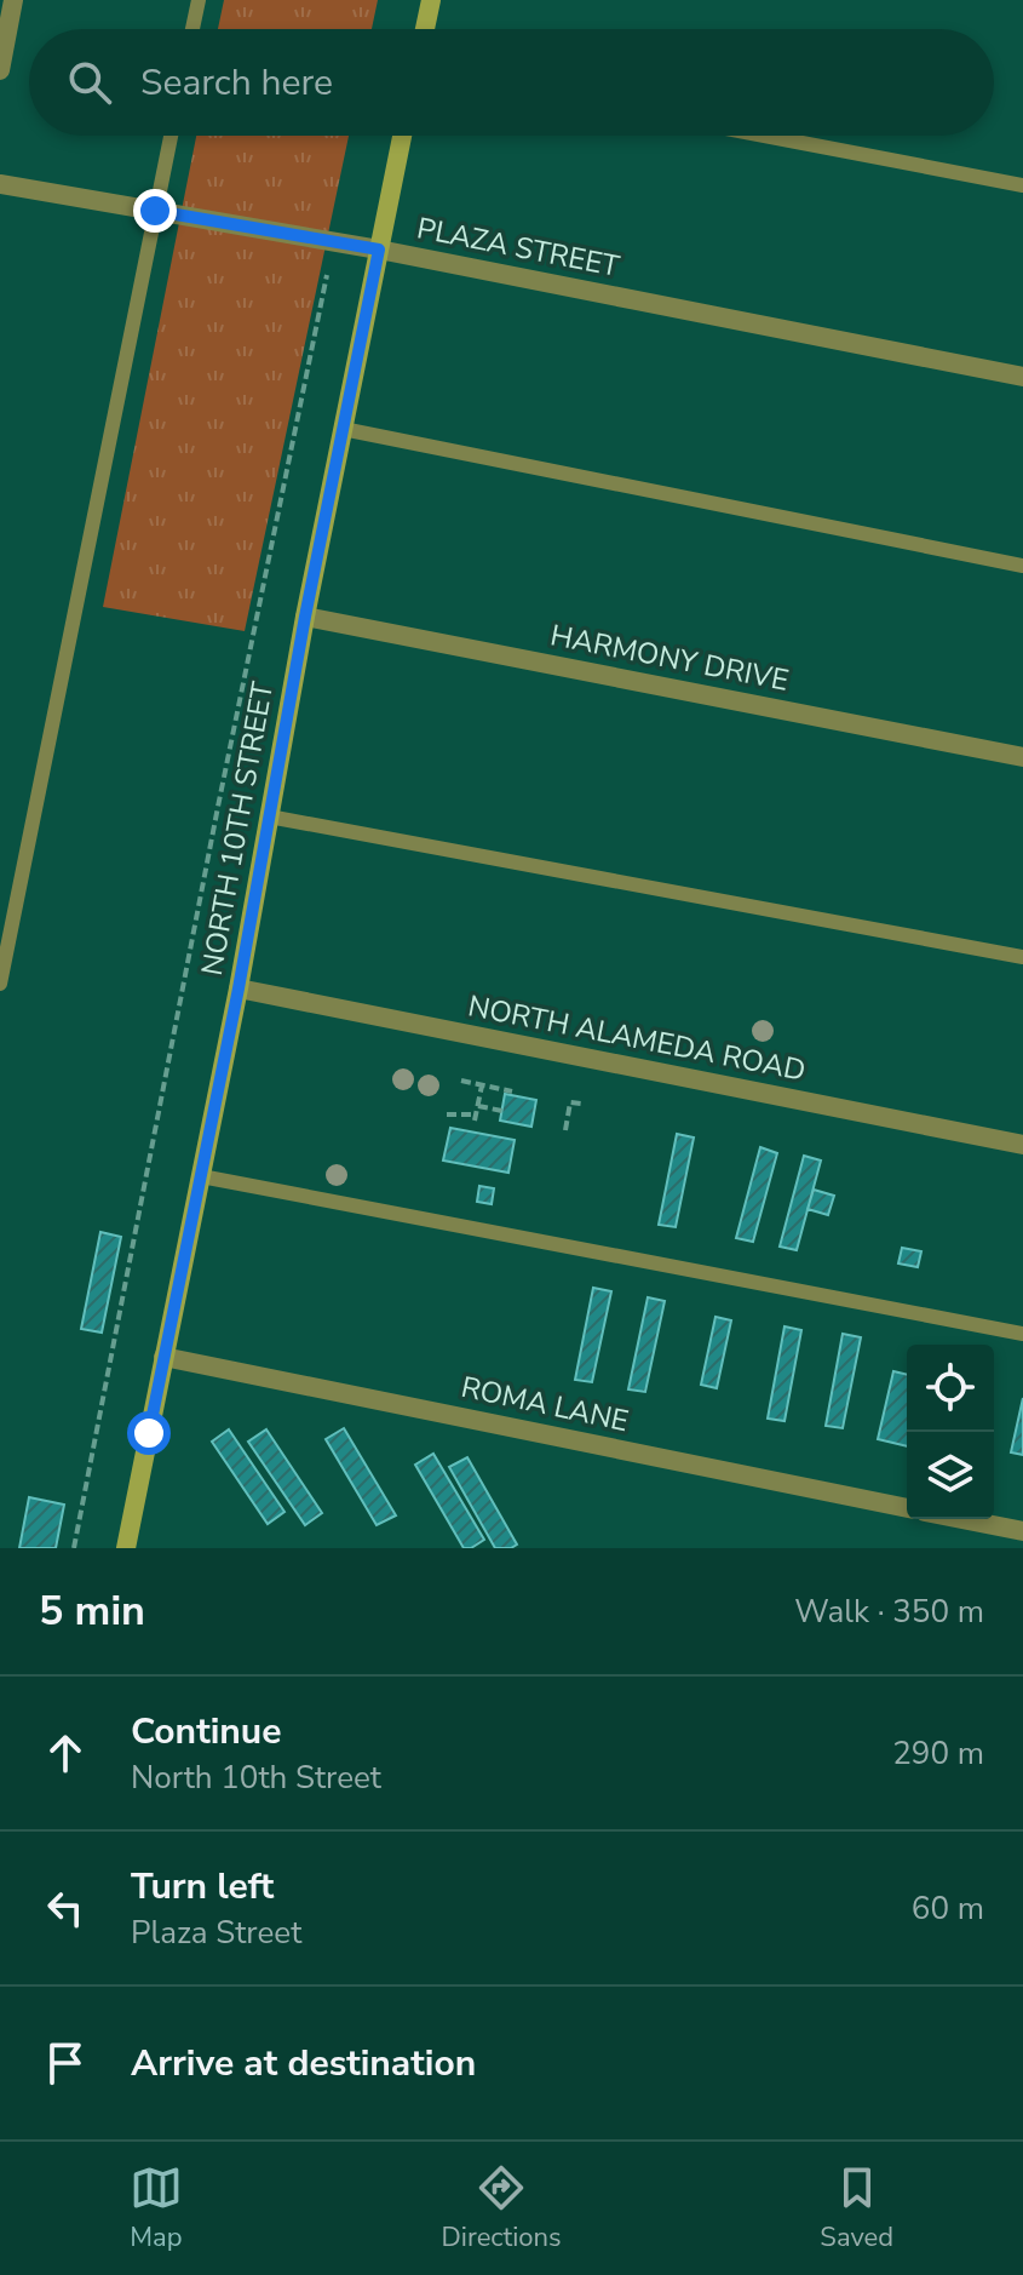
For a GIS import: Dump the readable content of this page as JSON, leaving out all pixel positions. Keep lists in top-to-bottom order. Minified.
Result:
{"streets":{"street":["PLAZA STREET","HARMONY DRIVE","NORTH 10TH STREET","NORTH ALAMEDA ROAD","ROMA LANE"]},"crossings":[["PLAZA STREET","NORTH 10TH STREET"],["HARMONY DRIVE","NORTH 10TH STREET"],["NORTH 10TH STREET","NORTH ALAMEDA ROAD"],["NORTH 10TH STREET","ROMA LANE"]],"page":{"search":"Search here","heading":["5 min","Walk · 350 m"],"list":[["Continue","North 10th Street","290 m"],["Turn left","Plaza Street","60 m"],"Arrive at destination"],"nav":["Map","Directions","Saved"]}}
